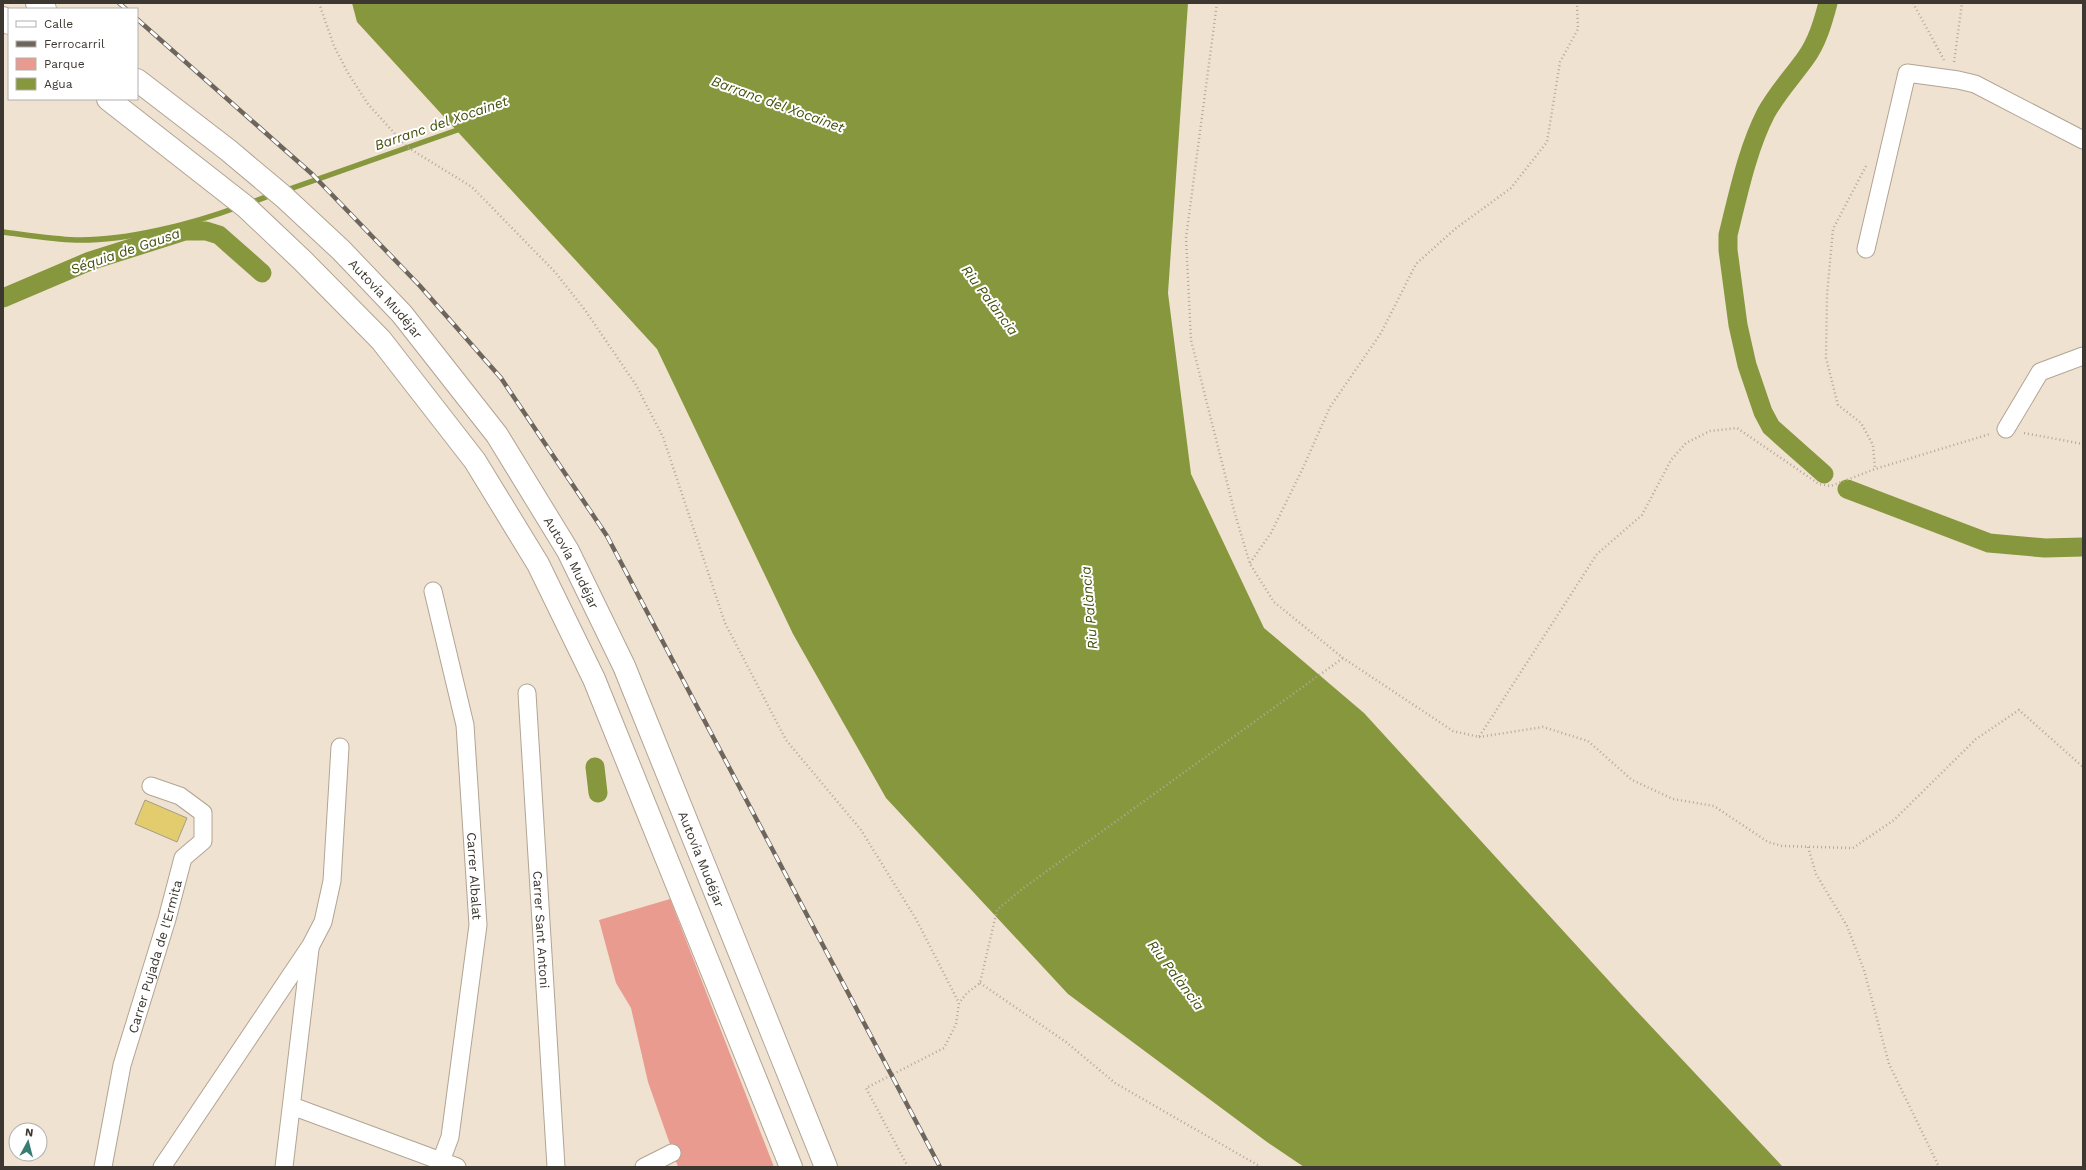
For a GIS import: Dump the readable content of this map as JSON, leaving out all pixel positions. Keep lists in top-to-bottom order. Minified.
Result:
{"streets":{"highway":["Autovía Mudéjar"],"street":["Carrer Albalat","Carrer Sant Antoni","Carrer Pujada de l'Ermita"]},"water":["Barranc del Xocainet","Séquia de Gausa","Riu Palància"],"legend":["Calle","Ferrocarril","Parque","Agua"],"north":"top"}
